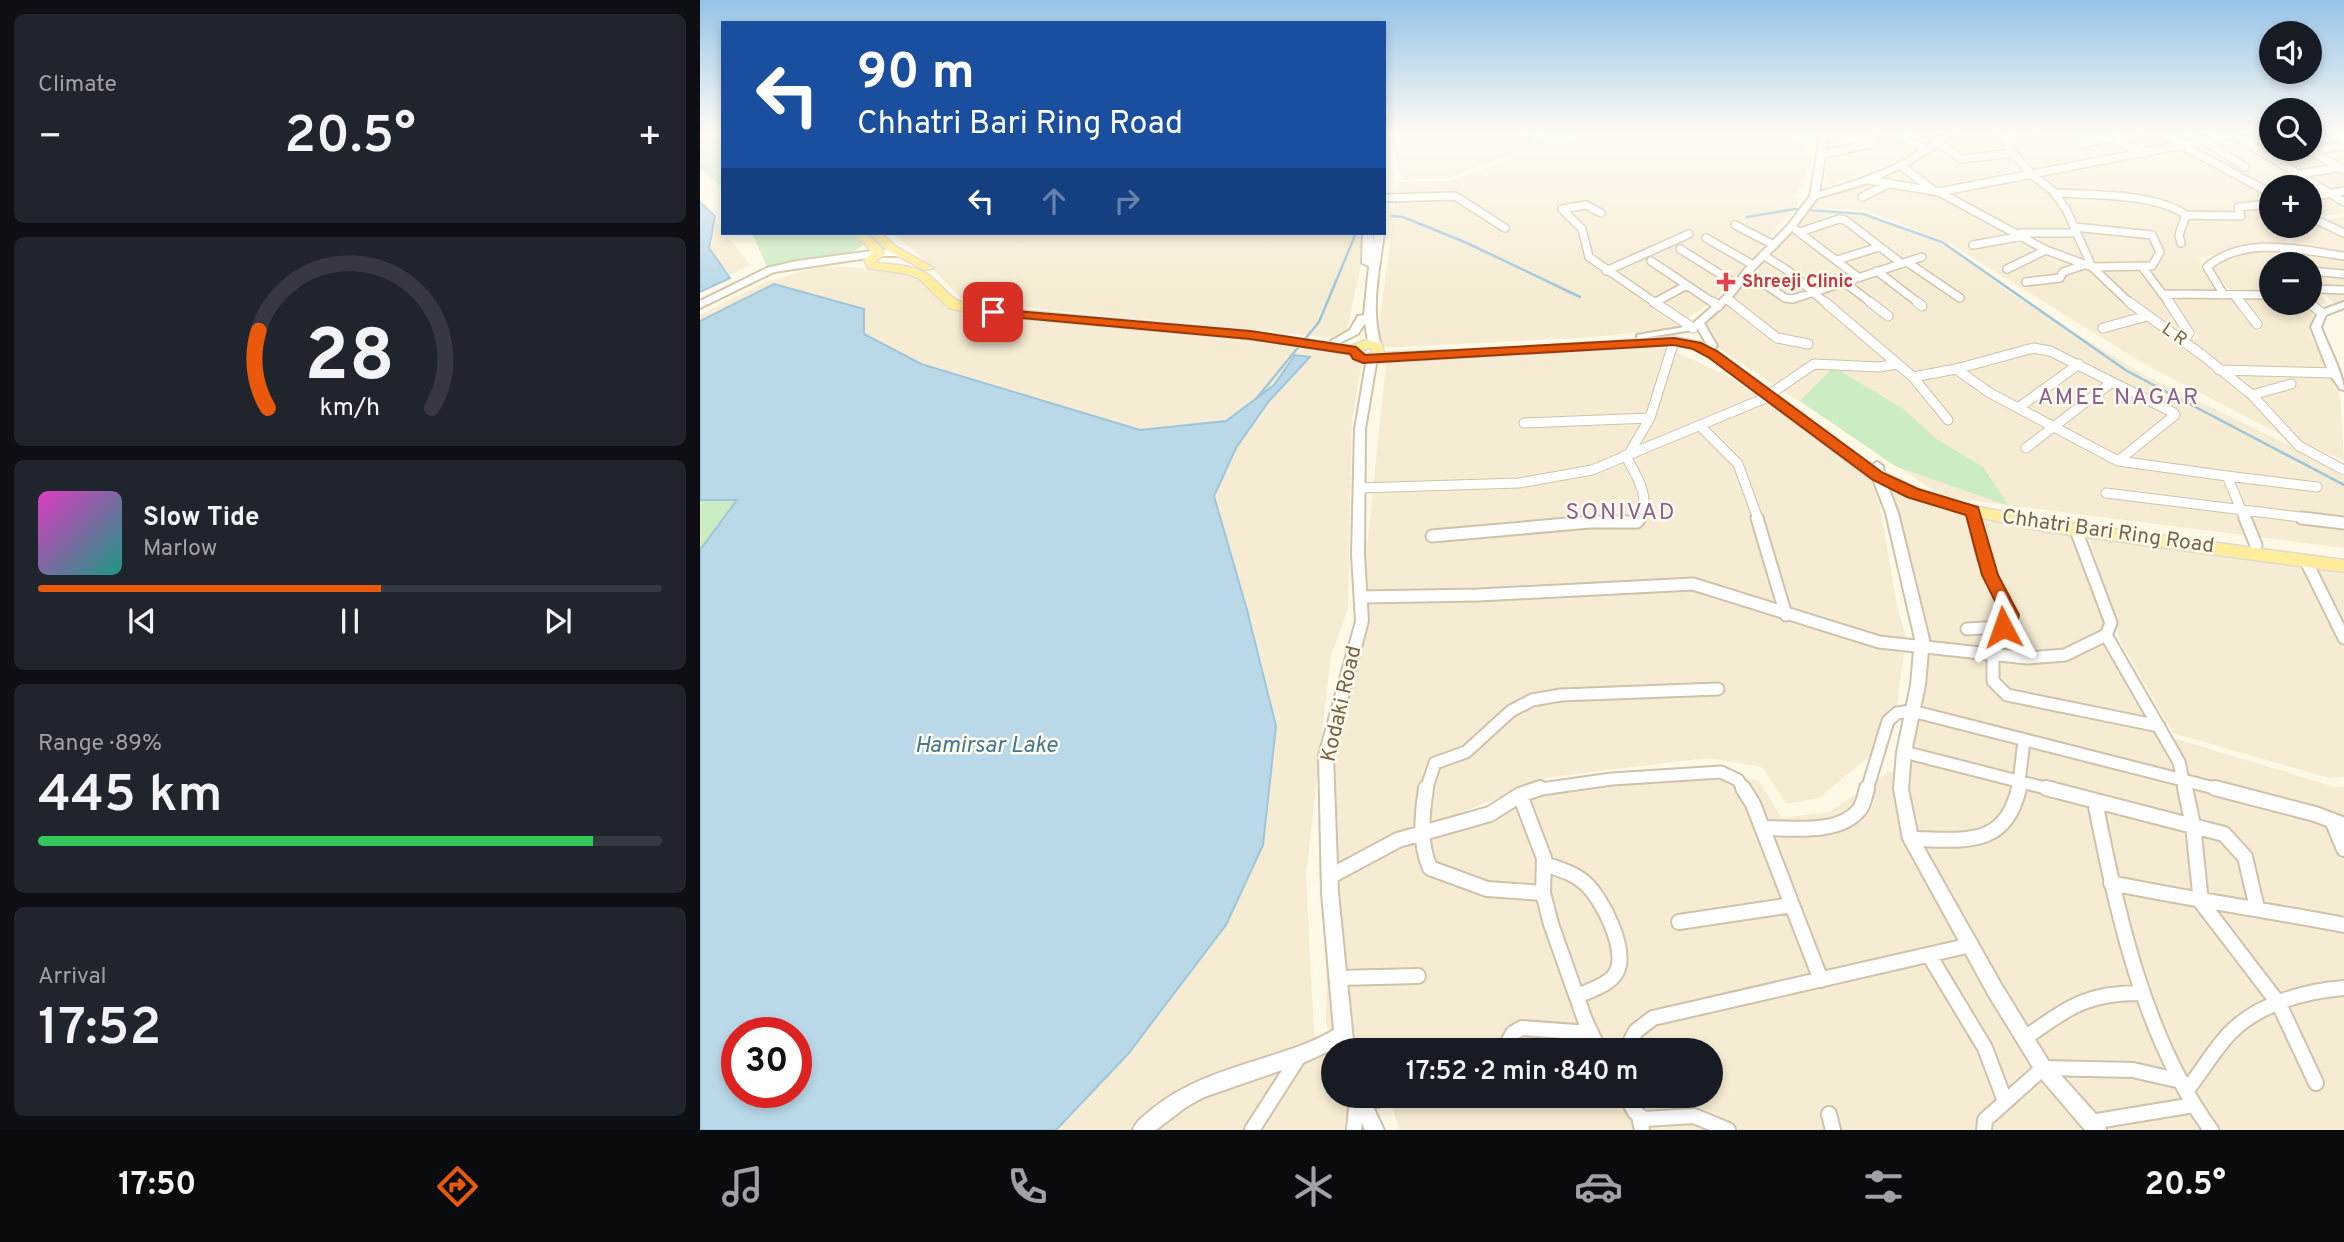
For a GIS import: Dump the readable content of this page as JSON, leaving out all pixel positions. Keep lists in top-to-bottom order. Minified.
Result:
{"streets":{"main road":["Chhatri Bari Ring Road"],"street":["L R","Kodaki Road"]},"crossings":[["Chhatri Bari Ring Road","Kodaki Road"]],"districts":["AMEE NAGAR","SONIVAD"],"water":["Hamirsar Lake"],"places":{"health":["Shreeji Clinic"]},"page":{"tile":["Climate",["Range · 89%","445 km"],["Arrival","17:52"]],"map_buttons":["+","−"],"turn":["90 m","Chhatri Bari Ring Road"],"heat":["−","20.5°","+"],"song":["Slow Tide","Marlow"],"limit":"30","trip":"17:52 · 2 min · 840 m","tabs":["17:50","20.5°"],"gauge":["28","km/h"]}}
